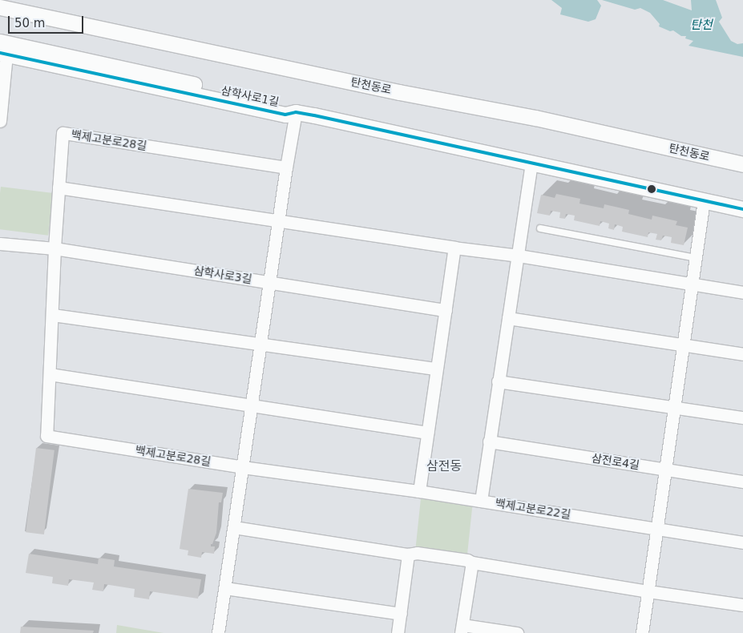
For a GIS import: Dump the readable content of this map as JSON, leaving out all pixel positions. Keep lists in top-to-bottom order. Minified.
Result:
{"streets":{"street":["탄천동로","삼학사로1길","백제고분로28길","삼학사로3길","삼전로4길","백제고분로22길"]},"crossings":[["삼학사로1길","백제고분로22길"],["백제고분로28길","삼학사로3길"],["백제고분로28길","백제고분로22길"],["삼전로4길","백제고분로22길"]],"districts":["삼전동"],"water":["탄천"],"scale_bar":"50 m"}
